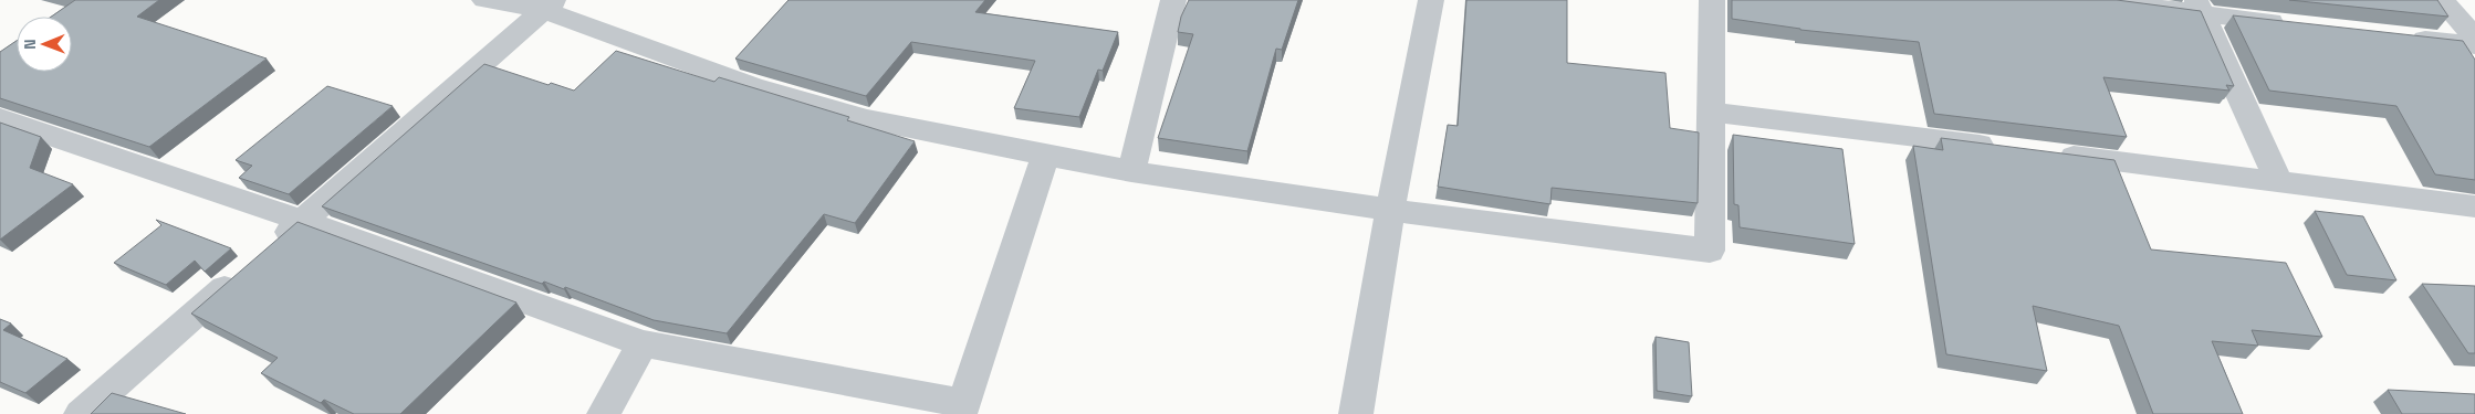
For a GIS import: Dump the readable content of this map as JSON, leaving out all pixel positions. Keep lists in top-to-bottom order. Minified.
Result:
{"north":"left"}
